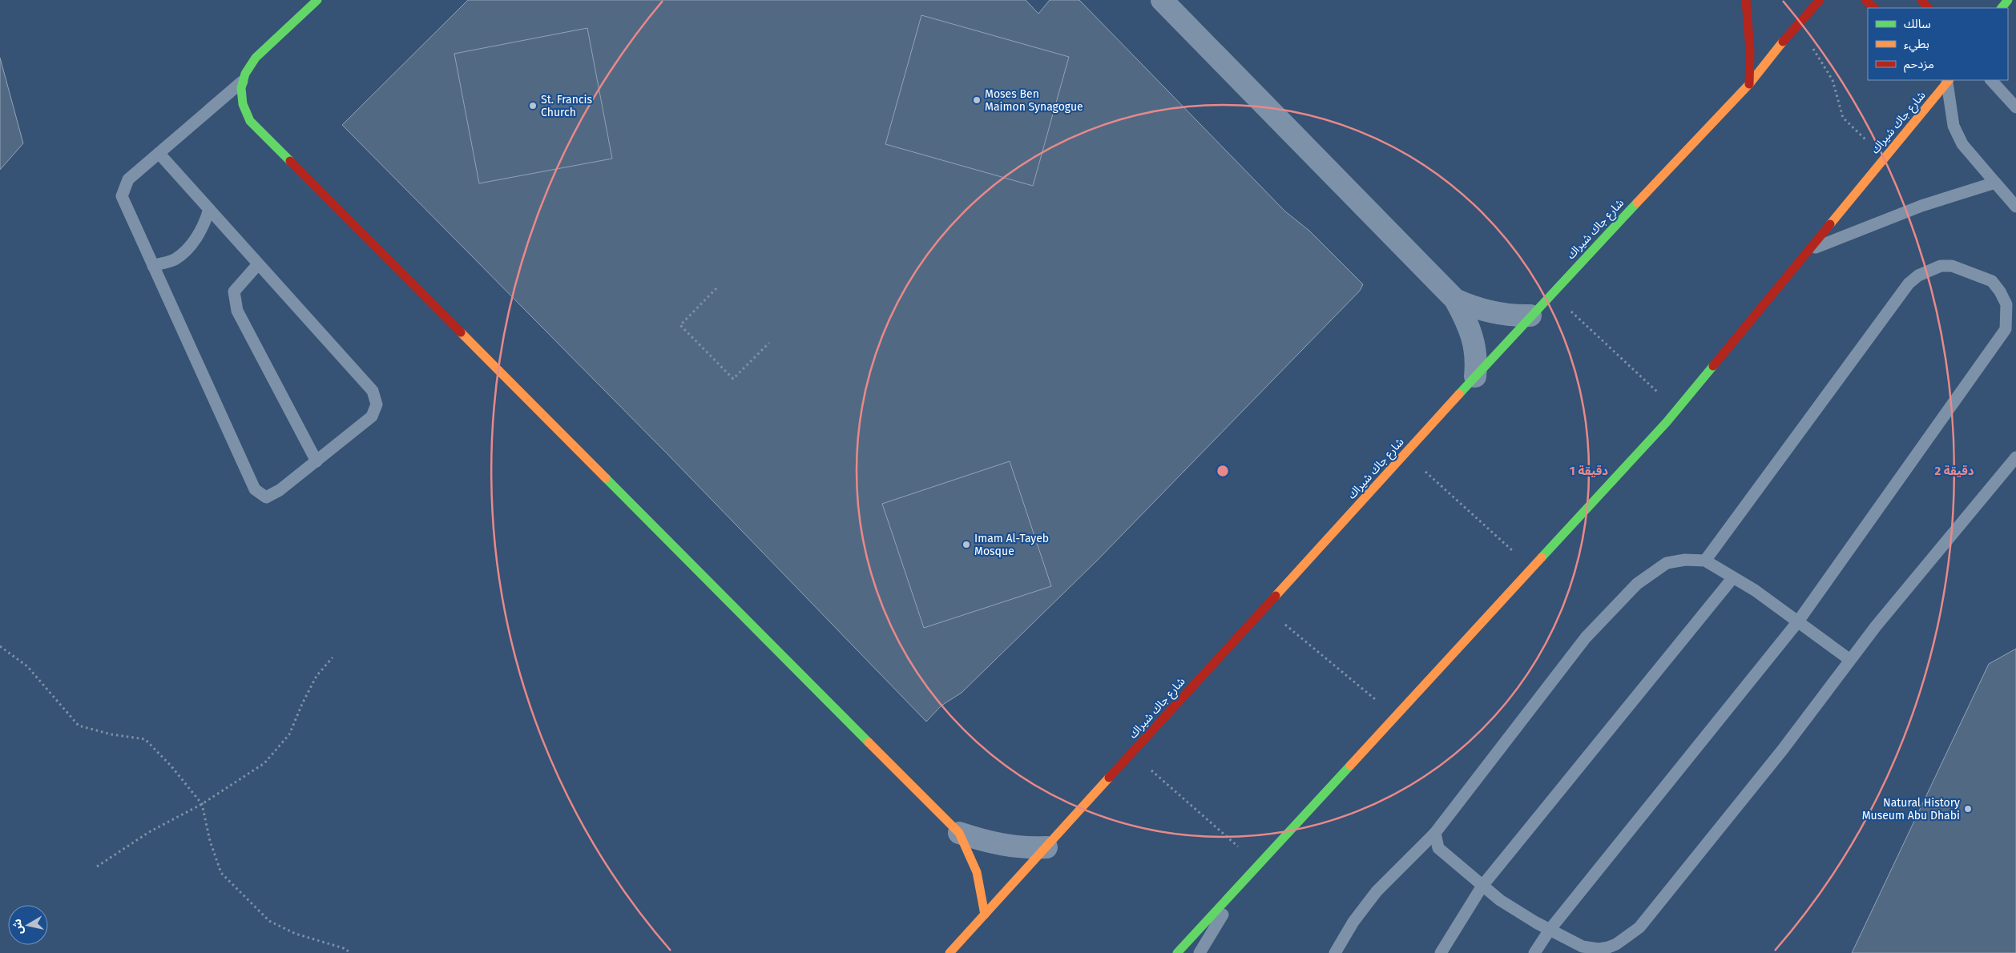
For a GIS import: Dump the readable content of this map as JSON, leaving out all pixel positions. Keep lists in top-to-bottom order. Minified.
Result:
{"streets":{"street":["شارع جاك شيراك"]},"places":["Moses Ben Maimon Synagogue","St. Francis Church","Imam Al-Tayeb Mosque","Natural History Museum Abu Dhabi"],"legend":["سالك","بطيء","مزدحم"],"north":"left","rings":["1 دقيقة","2 دقيقة"]}
